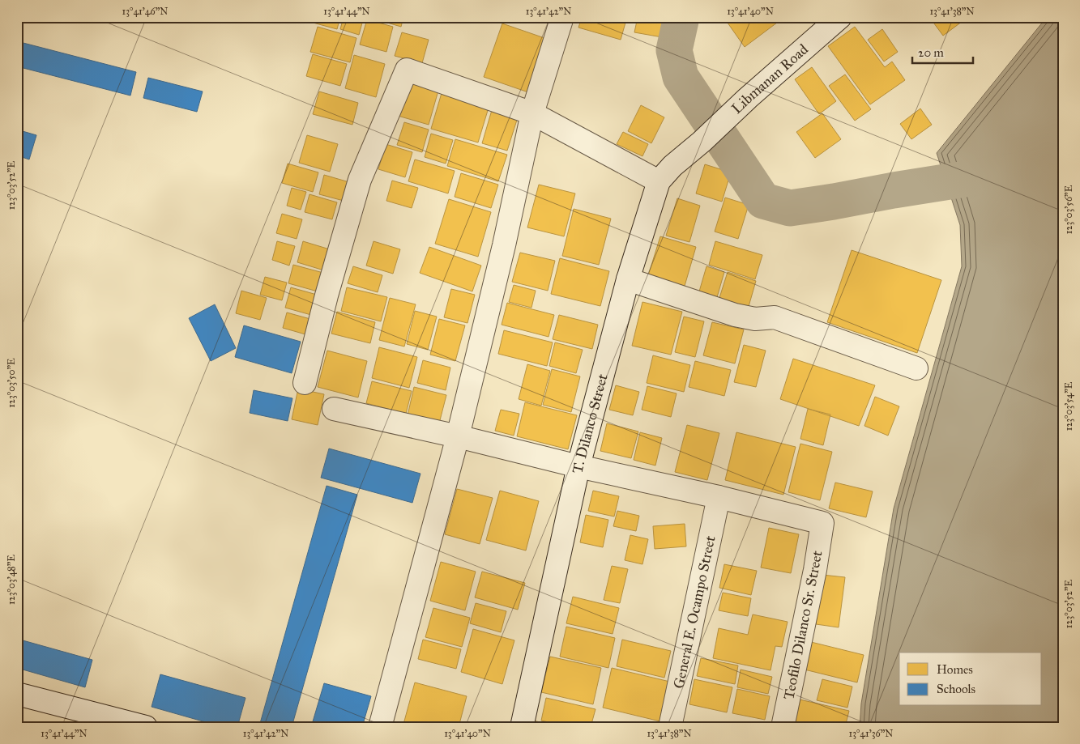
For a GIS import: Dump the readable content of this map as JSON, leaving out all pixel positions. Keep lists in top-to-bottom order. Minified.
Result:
{"streets":{"street":["Libmanan Road","T. Dilanco Street","General E. Ocampo Street","Teofilo Dilanco Sr. Street"]},"crossings":[["Libmanan Road","T. Dilanco Street"],["General E. Ocampo Street","Teofilo Dilanco Sr. Street"]],"legend":["Homes","Schools"],"scale_bar":"20 m","coordinates":["13°41'46\"N","13°41'44\"N","13°41'42\"N","13°41'40\"N","13°41'38\"N","123°03'52\"E","123°03'56\"E","123°03'50\"E","123°03'54\"E","123°03'48\"E","13°41'36\"N"]}
